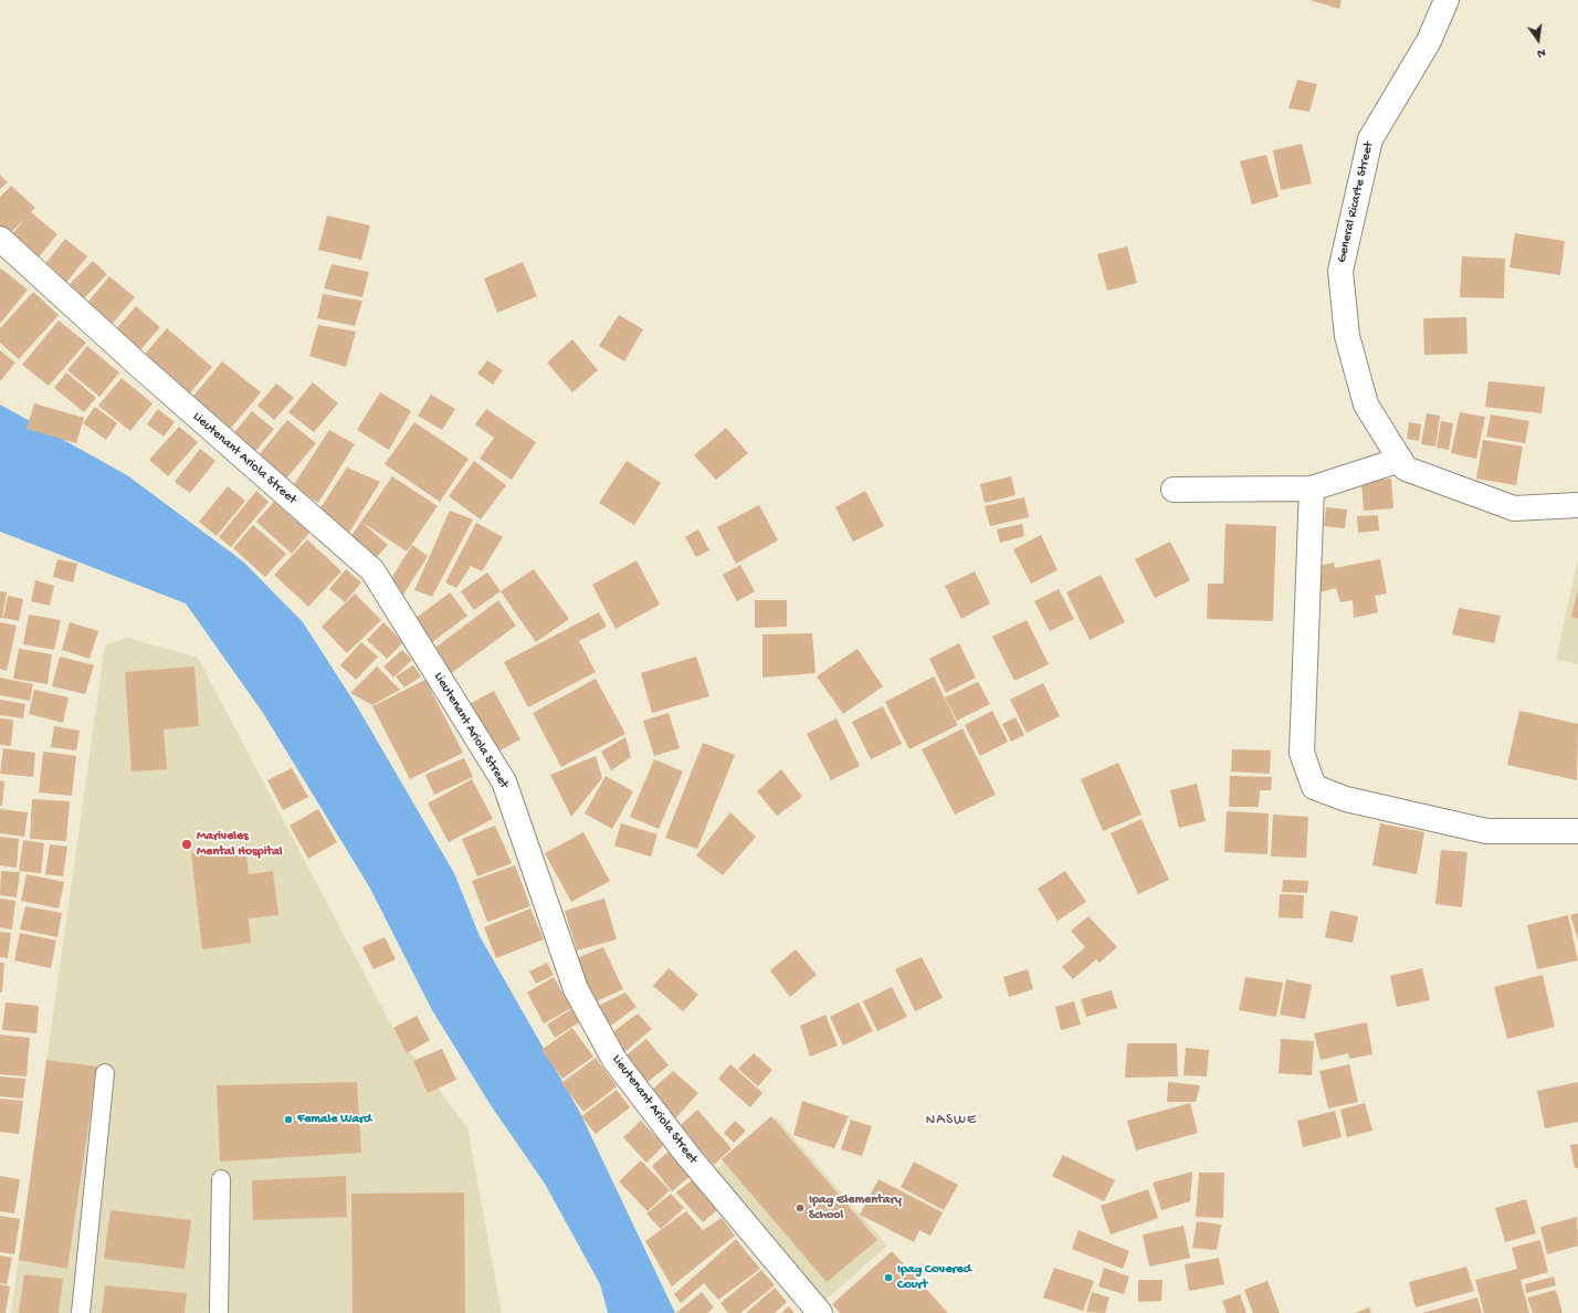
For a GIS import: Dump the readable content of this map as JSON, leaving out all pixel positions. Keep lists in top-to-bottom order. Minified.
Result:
{"streets":{"street":["General Ricarte Street","Lieutenant Ariola Street"]},"districts":["NASWE"],"places":["Mariveles Mental Hospital","Female Ward","Ipag Elementary School","Ipag Covered Court"],"north":"bottom"}
